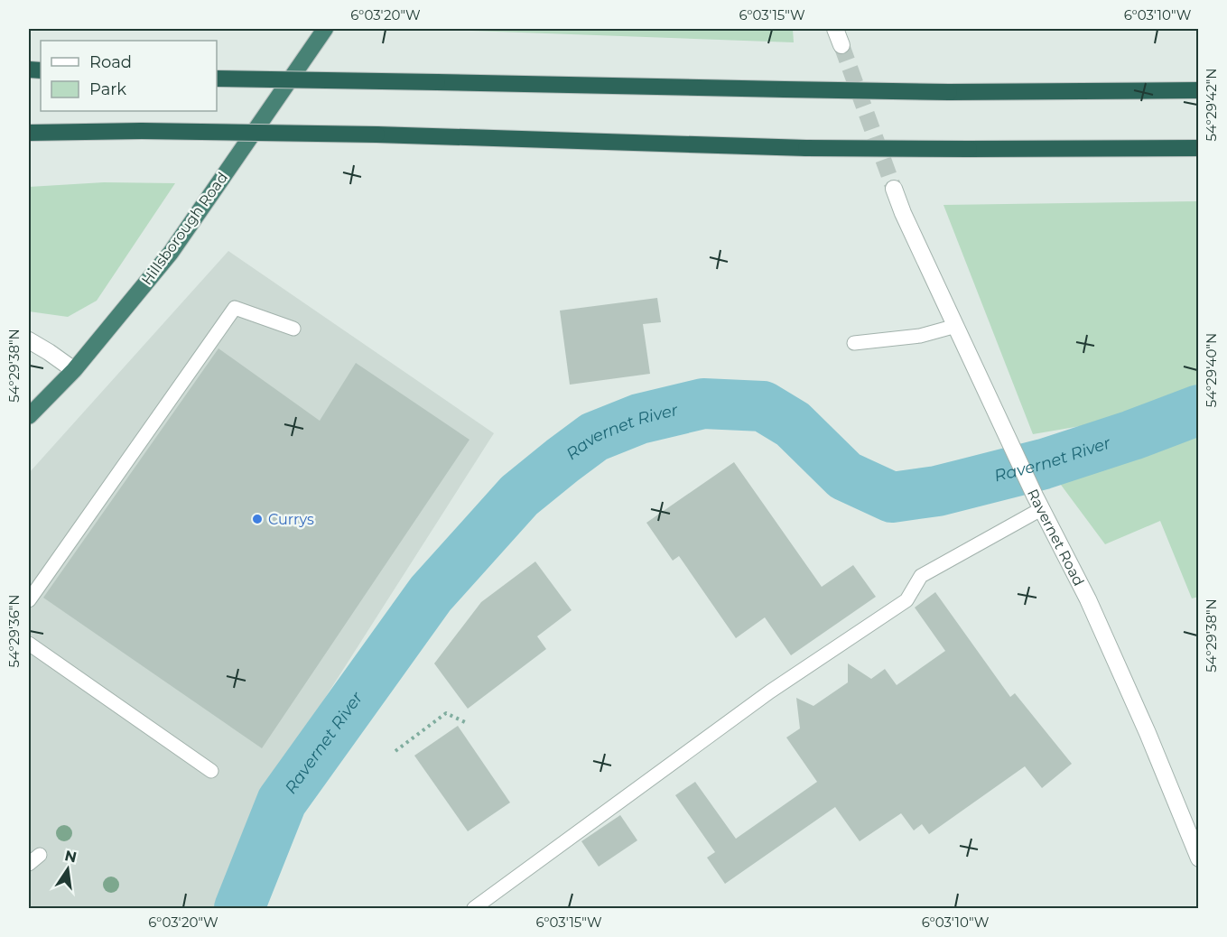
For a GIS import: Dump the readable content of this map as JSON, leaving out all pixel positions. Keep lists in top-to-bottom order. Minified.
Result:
{"streets":{"highway":["Hillsborough Road"],"street":["Ravernet Road"]},"water":["Ravernet River"],"places":["Currys"],"legend":["Road","Park"],"north":"top","coordinates":["6°03'20\"W","6°03'15\"W","6°03'10\"W","54°29'42\"N","54°29'38\"N","54°29'40\"N","54°29'36\"N"]}
